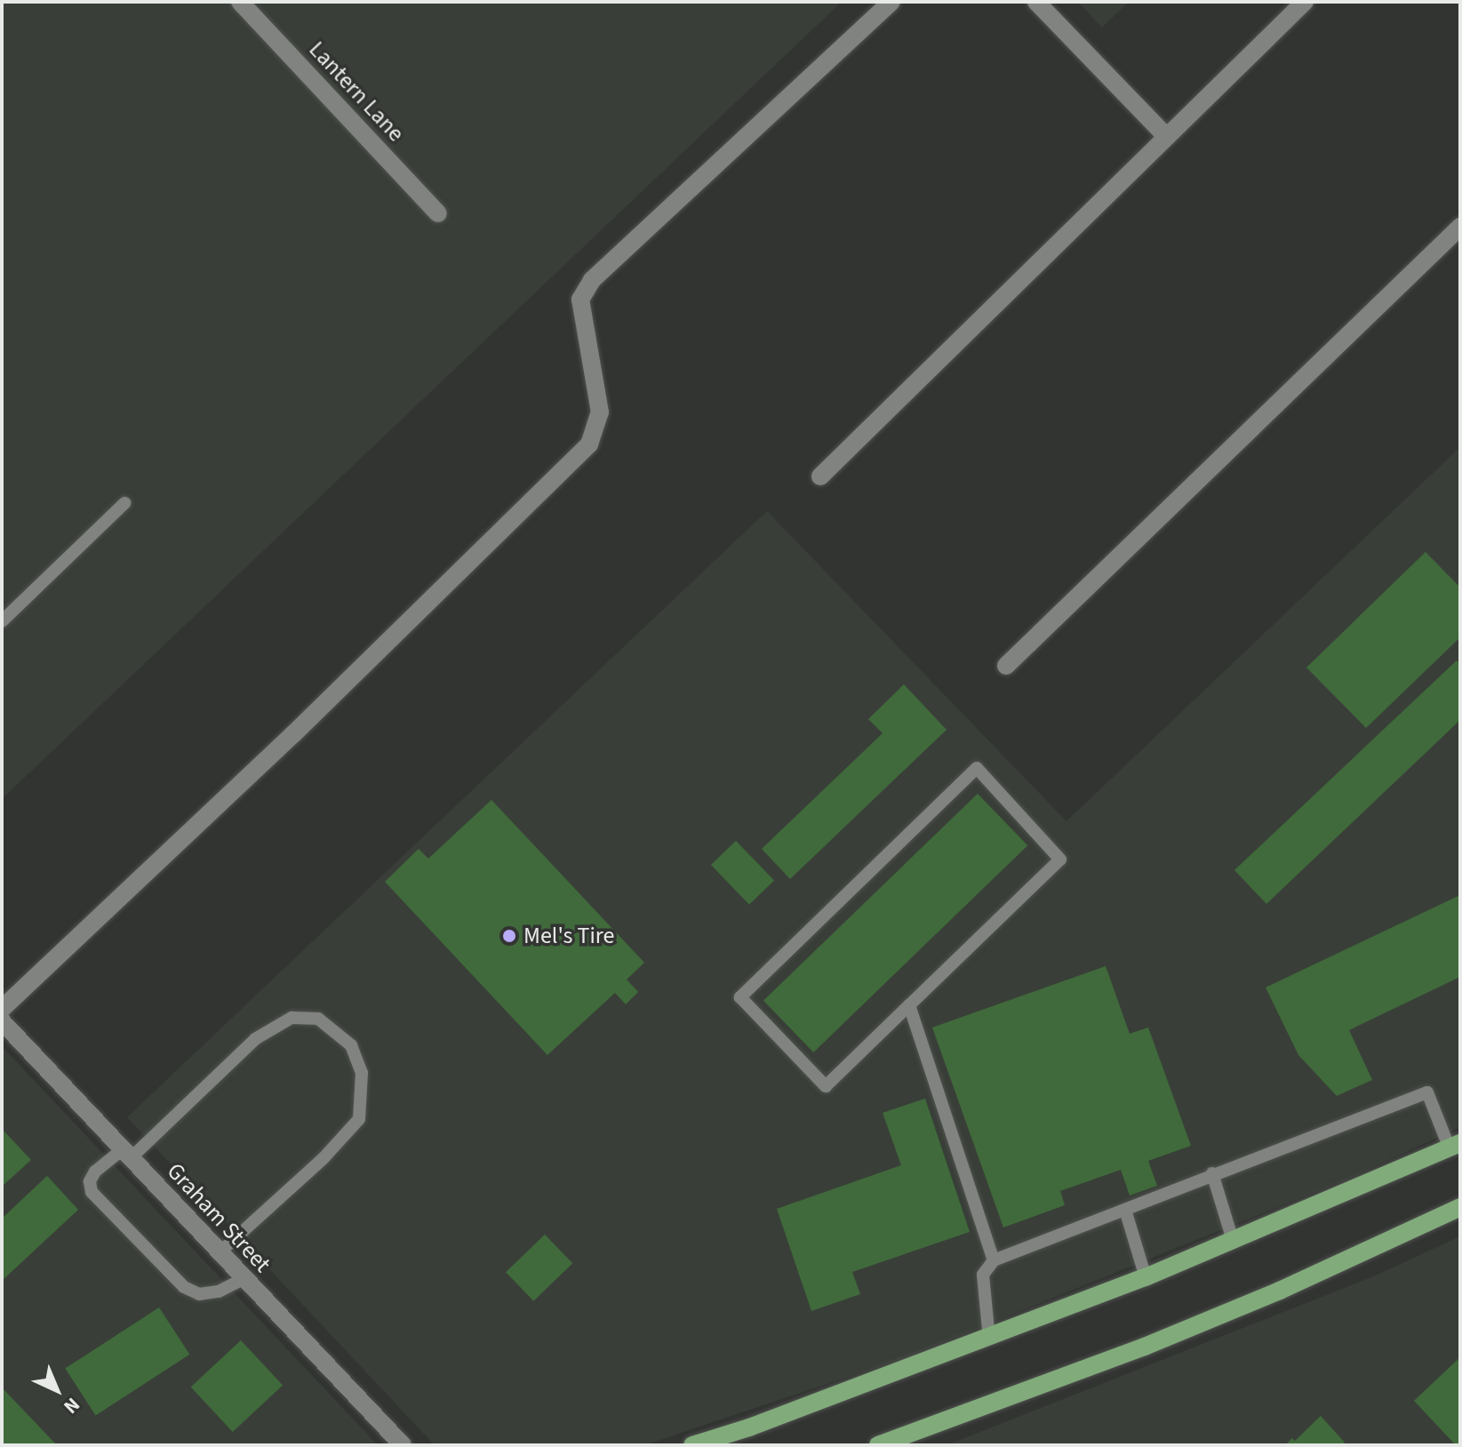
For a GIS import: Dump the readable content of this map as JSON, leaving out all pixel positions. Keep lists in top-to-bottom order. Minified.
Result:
{"streets":{"street":["Lantern Lane","Graham Street"]},"places":["Mel's Tire"],"north":"bottom right"}
